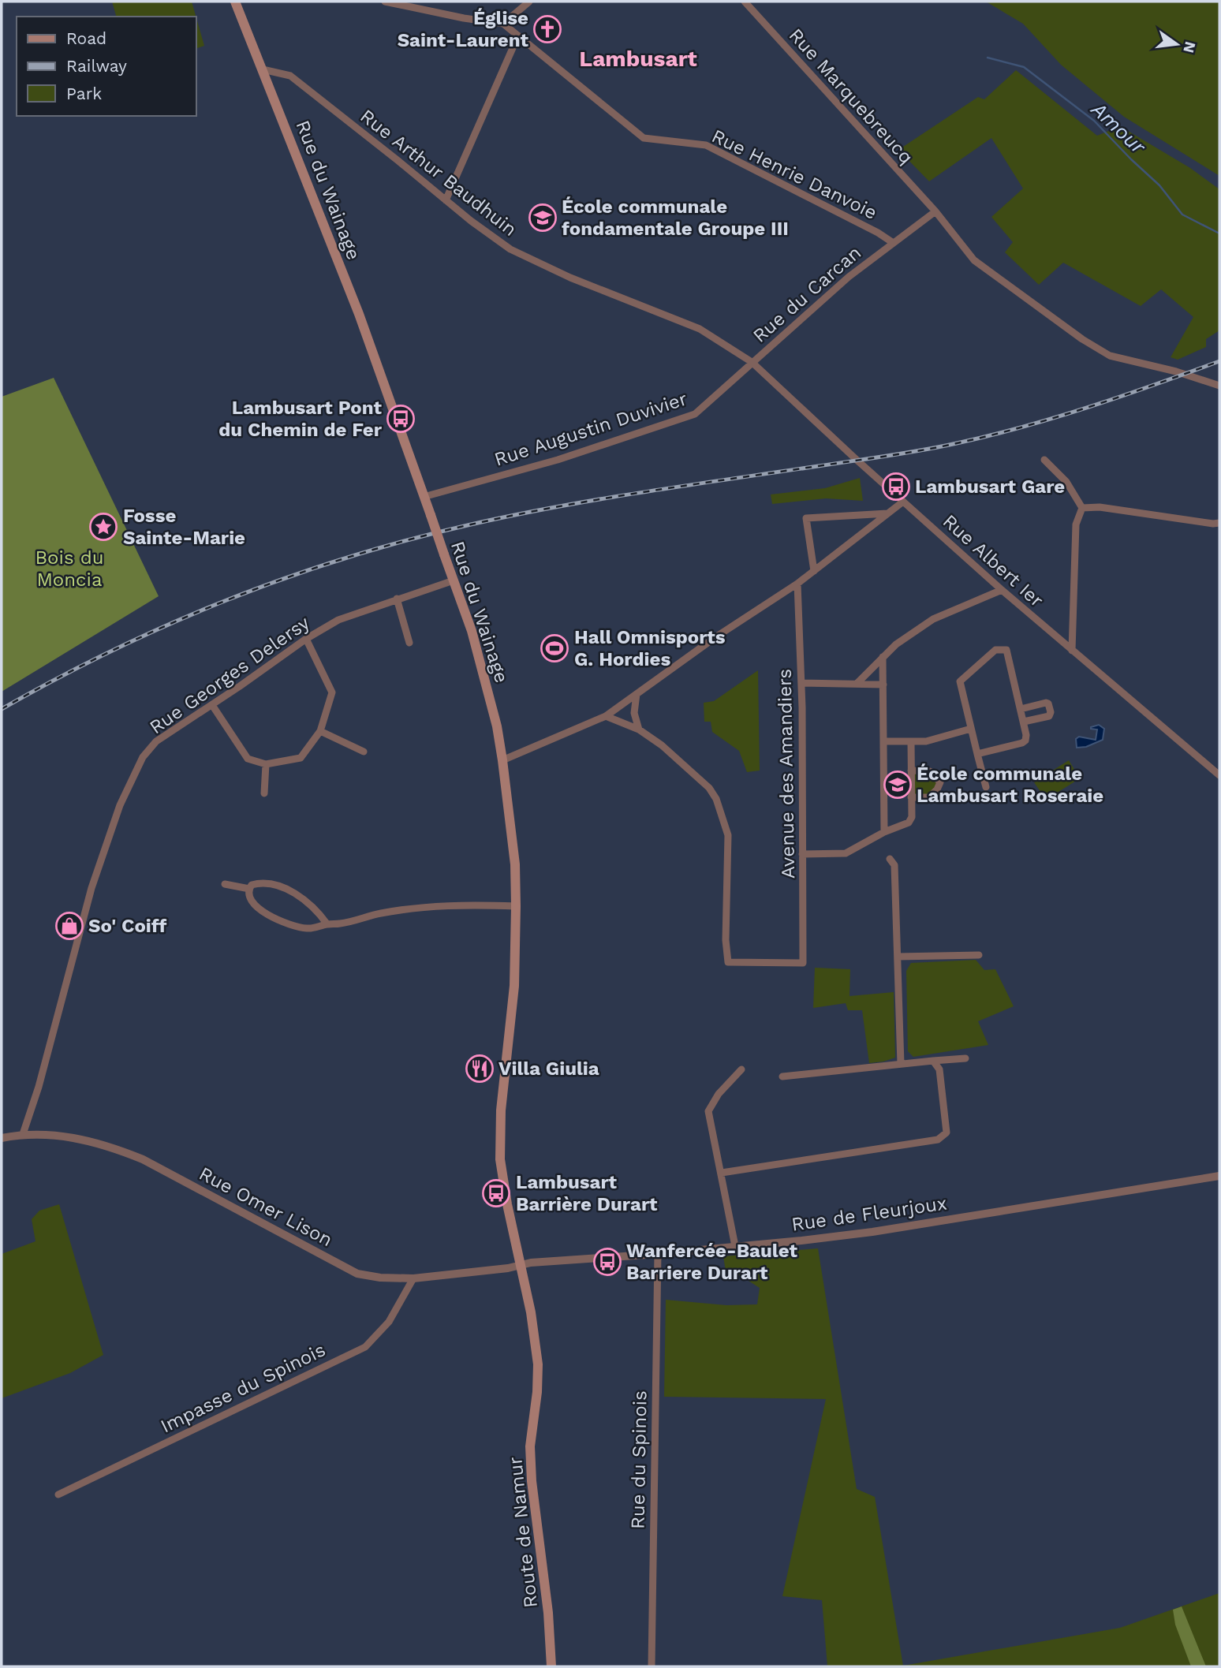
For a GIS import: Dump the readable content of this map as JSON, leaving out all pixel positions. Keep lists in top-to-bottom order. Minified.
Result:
{"streets":{"main road":["Rue du Wainage","Route de Namur"],"street":["Rue Marquebreucq","Rue Arthur Baudhuin","Rue Henrie Danvoie","Rue du Carcan","Rue Augustin Duvivier","Rue Albert Ier","Rue Georges Delersy","Avenue des Amandiers","Rue Omer Lison","Rue de Fleurjoux","Impasse du Spinois","Rue du Spinois"]},"crossings":[["Rue Marquebreucq","Rue du Carcan"],["Rue Arthur Baudhuin","Rue du Wainage"],["Rue Arthur Baudhuin","Rue du Carcan"],["Rue Arthur Baudhuin","Rue Augustin Duvivier"],["Rue Arthur Baudhuin","Rue Albert Ier"],["Rue Henrie Danvoie","Rue du Carcan"],["Rue du Wainage","Rue Augustin Duvivier"],["Rue du Wainage","Rue Georges Delersy"],["Rue du Wainage","Rue Omer Lison"],["Rue du Wainage","Rue de Fleurjoux"],["Rue du Wainage","Route de Namur"],["Rue du Carcan","Rue Augustin Duvivier"],["Rue du Carcan","Rue Albert Ier"],["Rue Augustin Duvivier","Rue Albert Ier"],["Rue Georges Delersy","Rue Omer Lison"],["Rue Omer Lison","Rue de Fleurjoux"],["Rue Omer Lison","Impasse du Spinois"],["Rue Omer Lison","Route de Namur"],["Rue de Fleurjoux","Rue du Spinois"],["Rue de Fleurjoux","Route de Namur"]],"districts":["Lambusart"],"water":["Amour"],"parks":["Bois du Moncia"],"places":{"church":["Église Saint-Laurent"],"school or university":["École communale fondamentale Groupe III","École communale Lambusart Roseraie"],"bus stop":["Lambusart Pont du Chemin de Fer","Lambusart Gare","Lambusart Barrière Durart","Wanfercée-Baulet Barriere Durart"],"place":["Fosse Sainte-Marie"],"sports":["Hall Omnisports G. Hordies"],"shop":["So' Coiff"],"restaurant":["Villa Giulia"]},"legend":["Road","Railway","Park"],"north":"right"}
